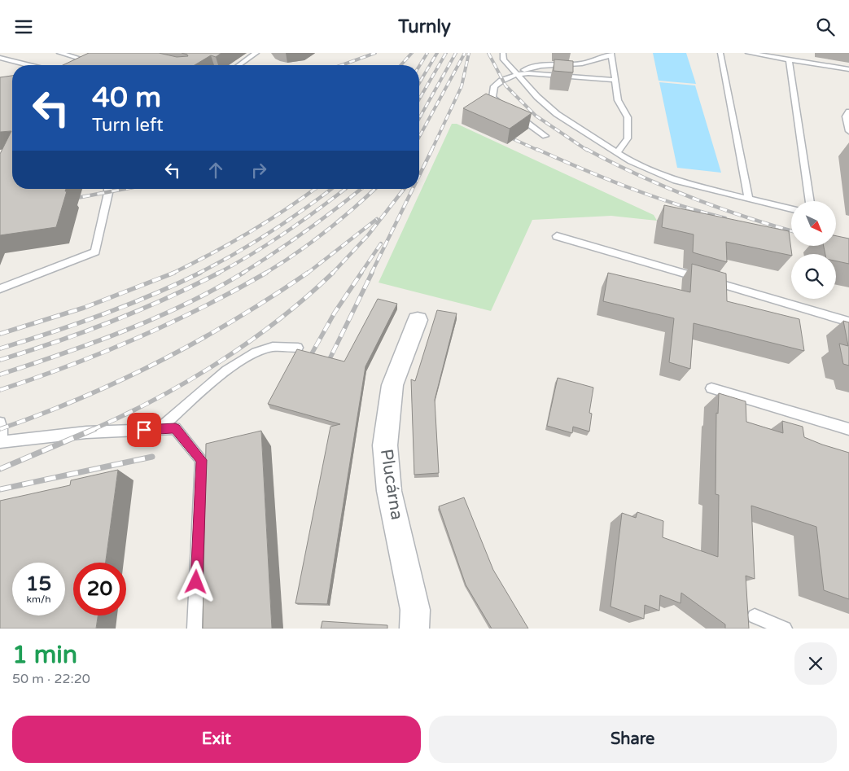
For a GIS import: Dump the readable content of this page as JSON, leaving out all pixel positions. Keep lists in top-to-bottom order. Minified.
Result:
{"streets":{"street":["Plucárna"]},"north":"bottom right","page":{"header":"Turnly","turn":["40 m","Turn left"],"speed":"15 km/h","limit":"20","heading":["1 min","50 m · 22:20"],"buttons":["Exit","Share"]}}
